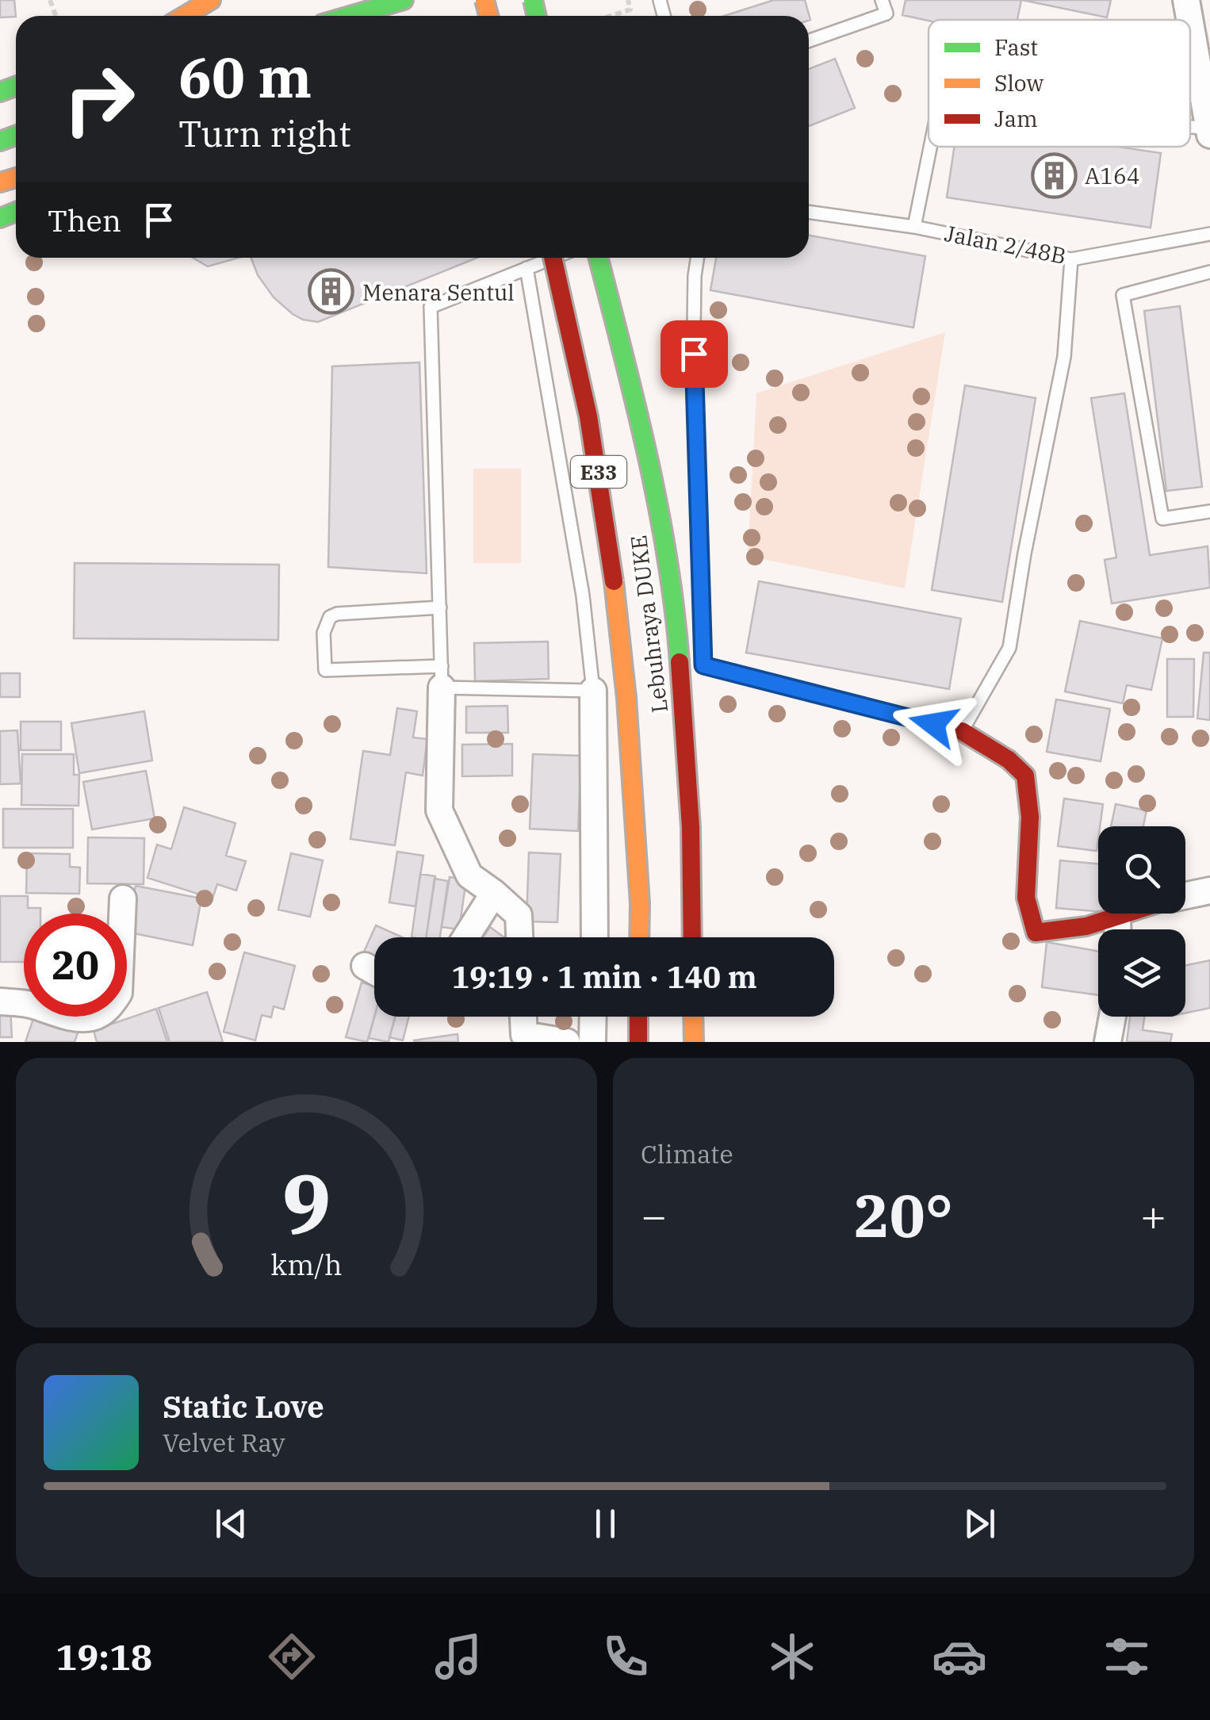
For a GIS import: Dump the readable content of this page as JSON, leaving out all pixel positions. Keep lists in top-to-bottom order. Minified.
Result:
{"streets":{"main road":["E33","Lebuhraya DUKE"],"lane":["Jalan 2/48B"]},"places":{"building":["A164","Menara Sentul"]},"legend":["Fast","Slow","Jam"],"page":{"turn":["60 m","Turn right"],"then":"Then","limit":"20","trip":"19:19 · 1 min · 140 m","tile":"Climate","heat":["−","20°","+"],"song":["Static Love","Velvet Ray"],"tabs":"19:18","gauge":["9","km/h"]}}
